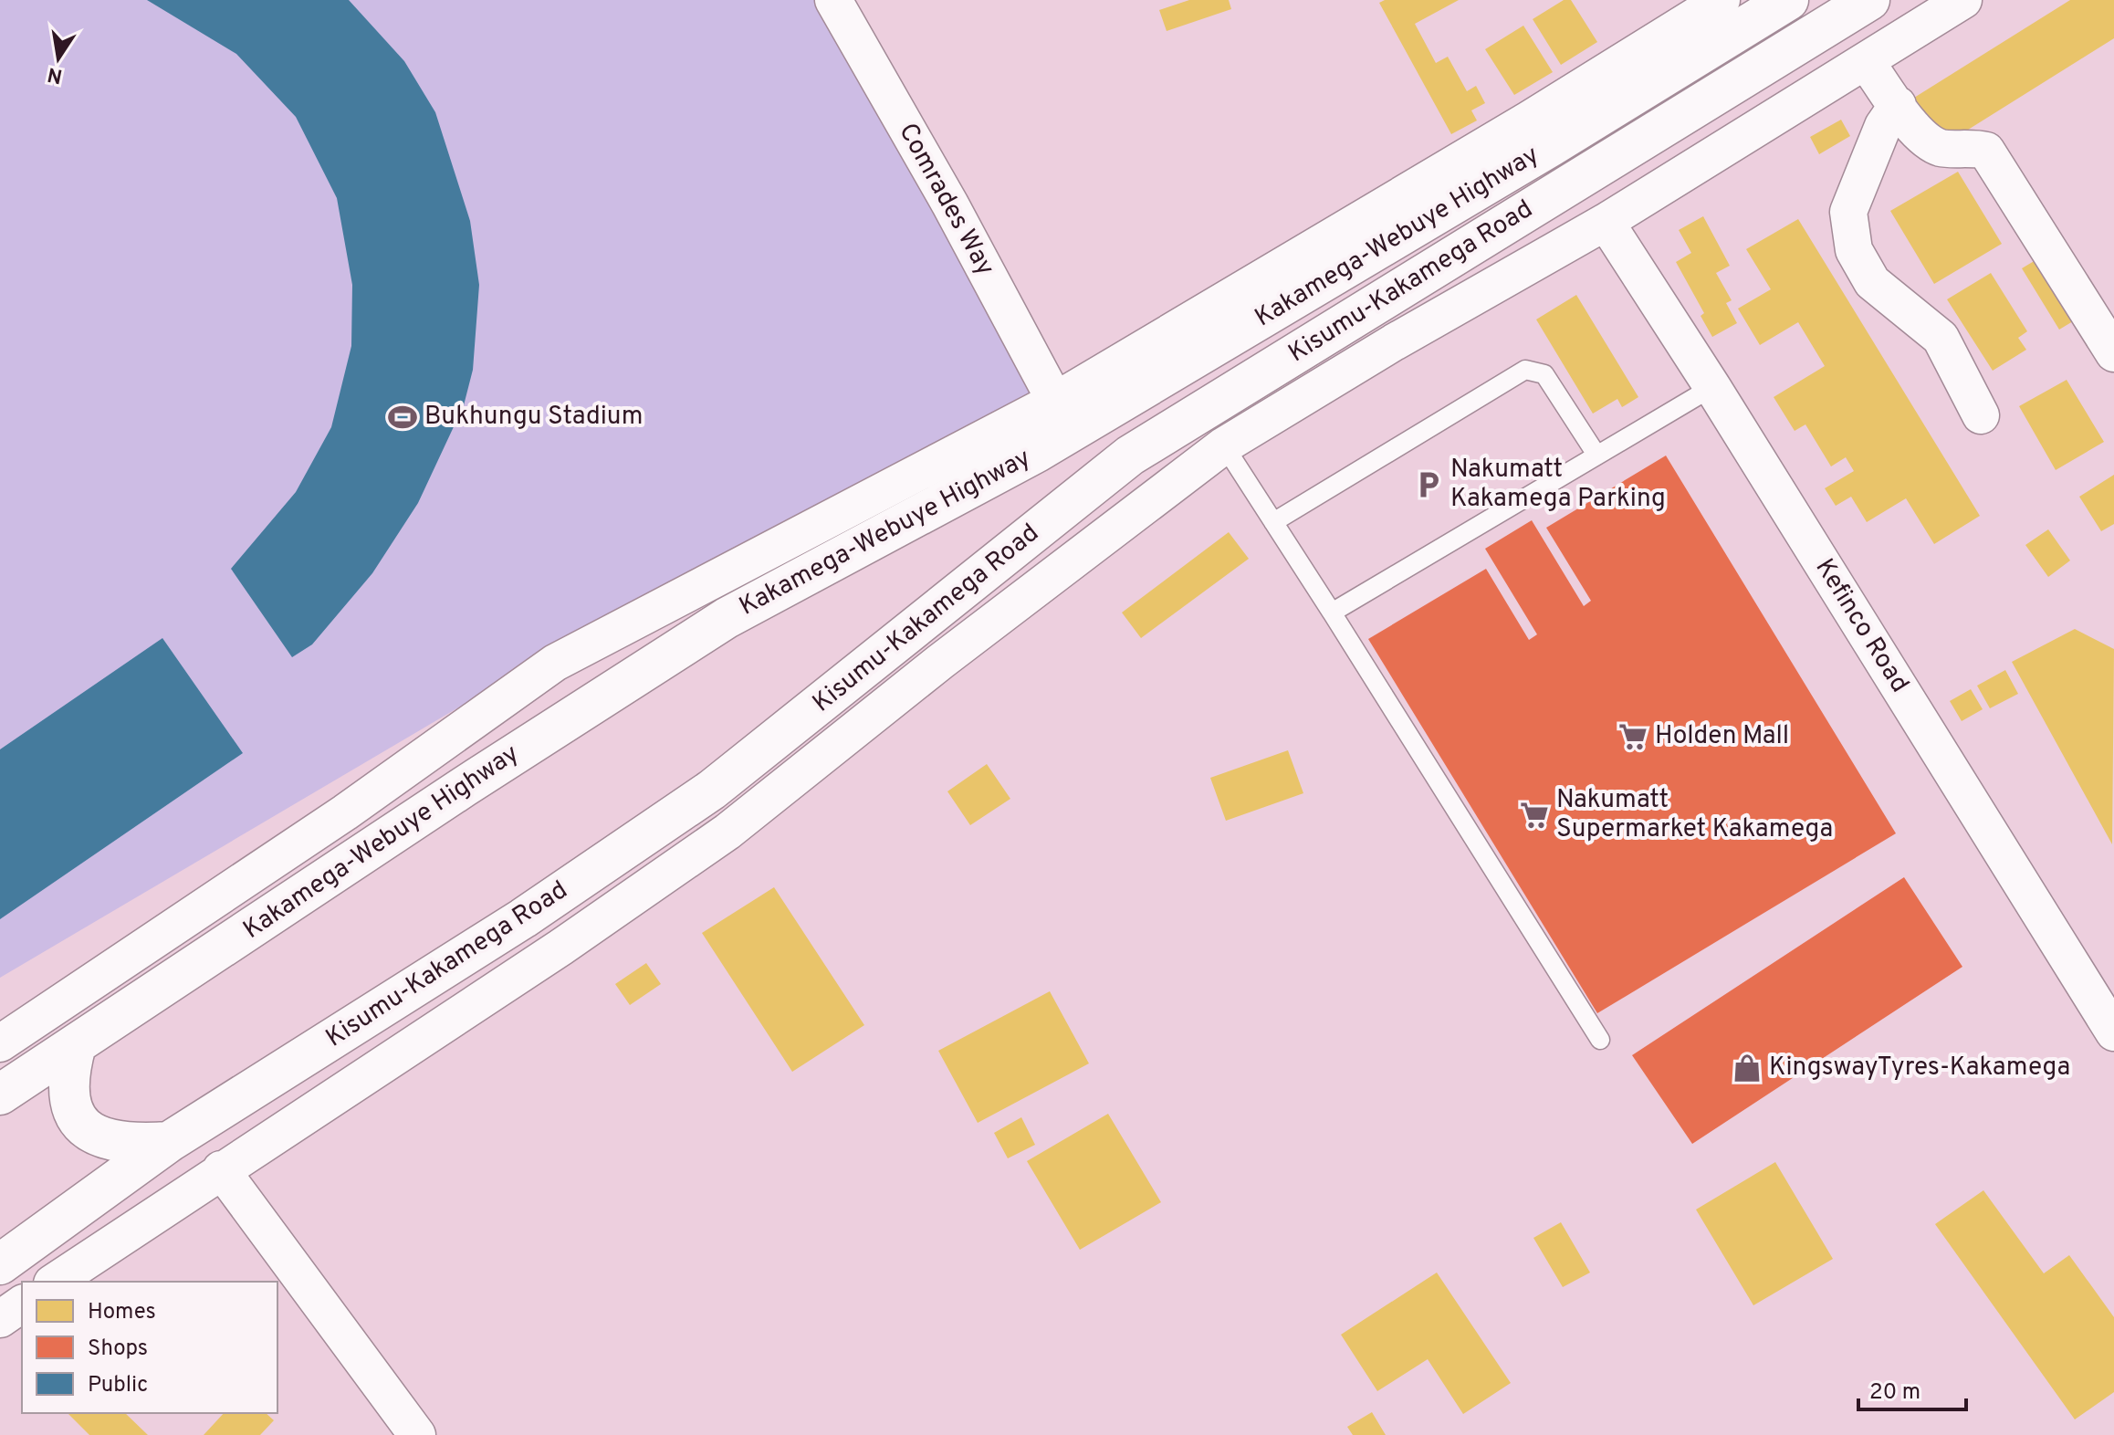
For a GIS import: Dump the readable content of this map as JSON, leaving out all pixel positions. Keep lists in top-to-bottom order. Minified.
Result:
{"streets":{"highway":["Kakamega-Webuye Highway","Kisumu-Kakamega Road"],"street":["Comrades Way","Kefinco Road"]},"places":{"sports":["Bukhungu Stadium"],"parking":["Nakumatt Kakamega Parking"],"supermarket":["Holden Mall","Nakumatt Supermarket Kakamega"],"shop":["KingswayTyres-Kakamega"]},"legend":["Homes","Shops","Public"],"scale_bar":"20 m","north":"bottom"}
